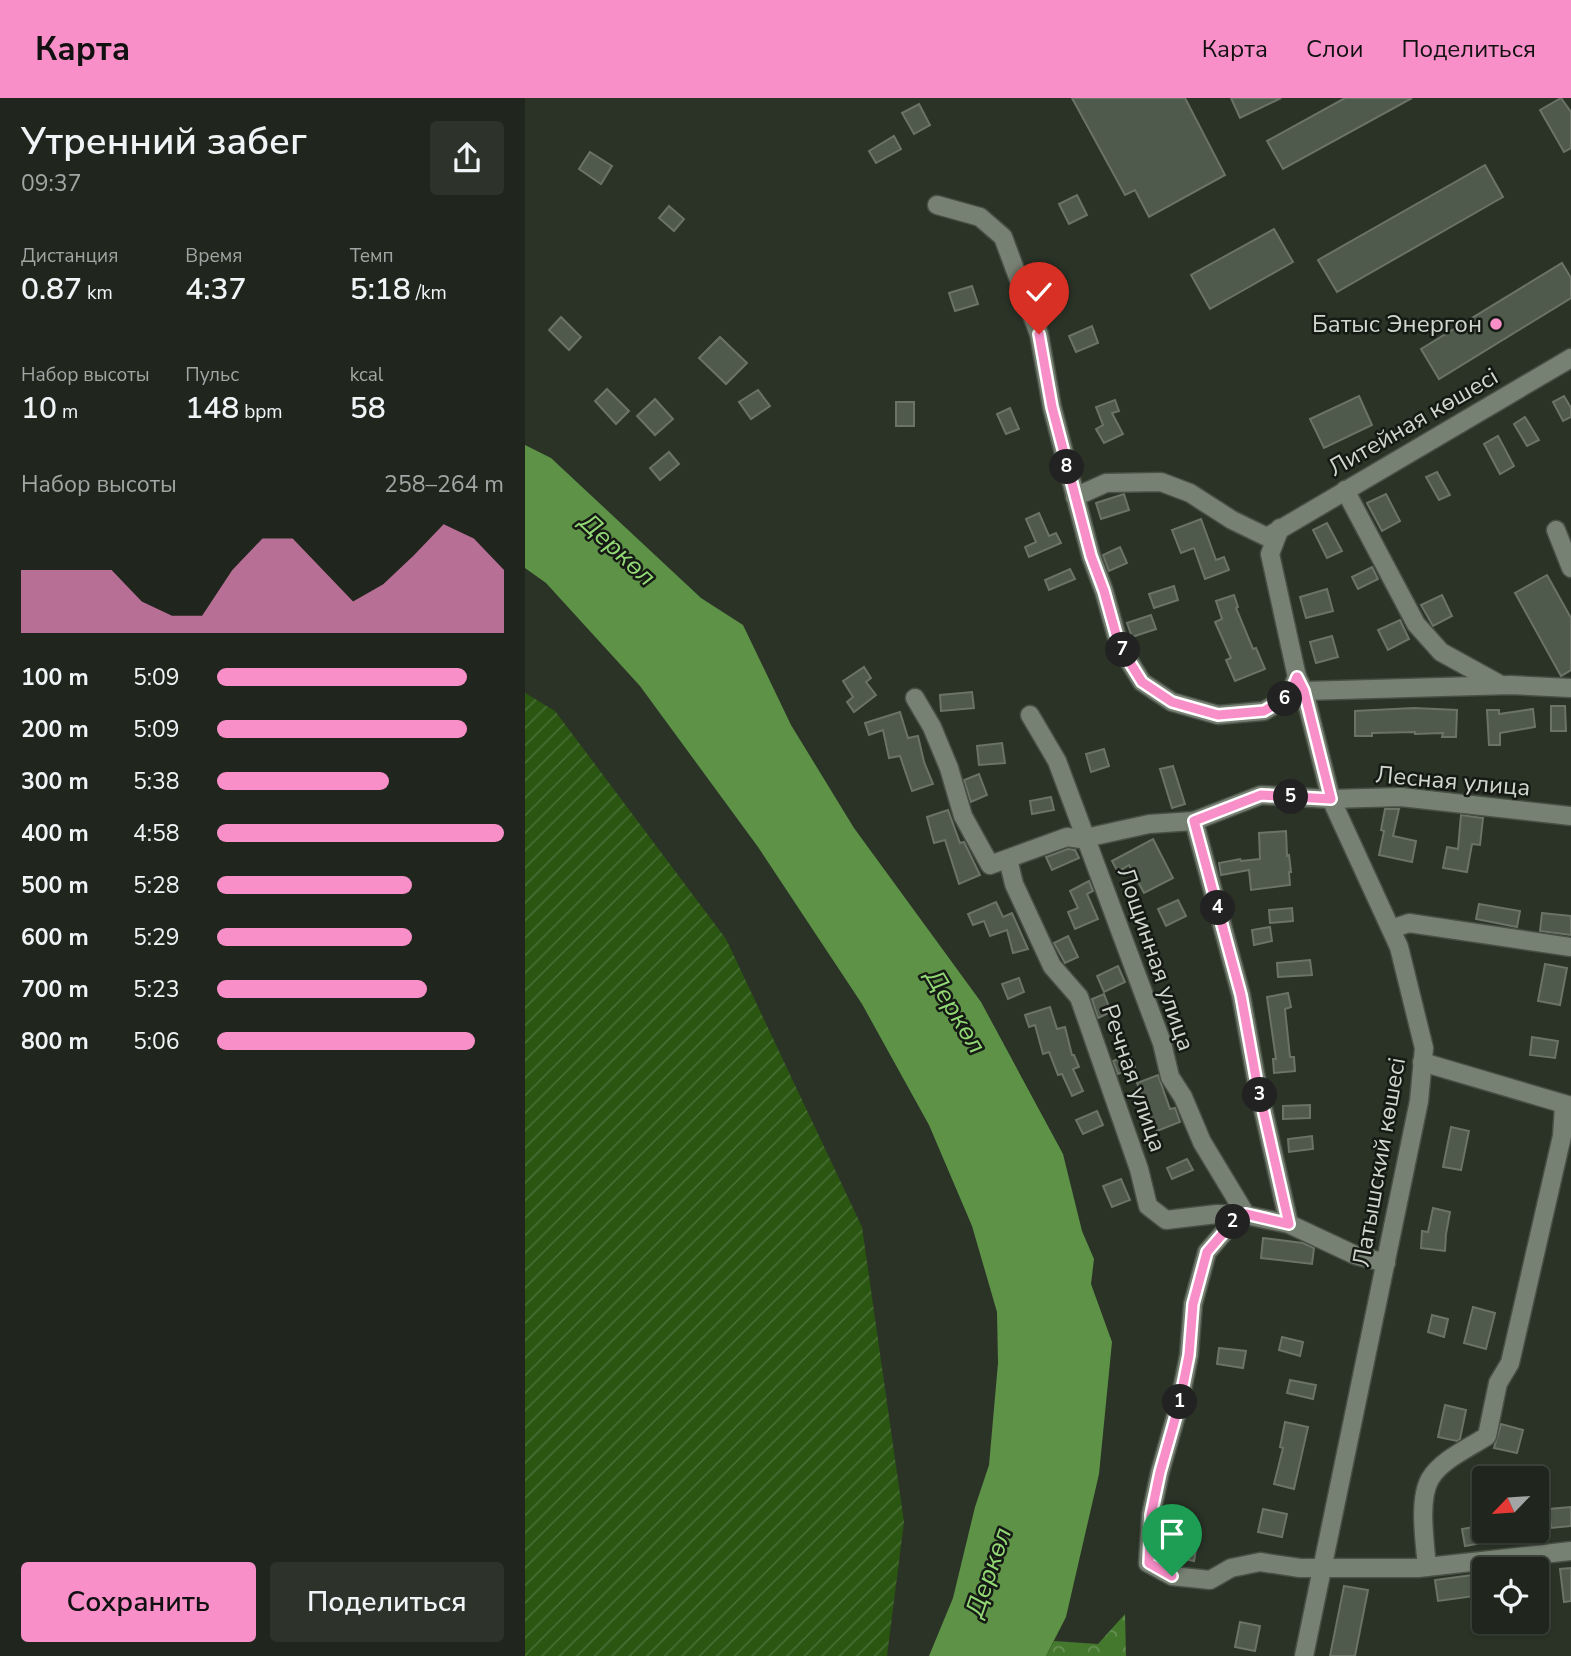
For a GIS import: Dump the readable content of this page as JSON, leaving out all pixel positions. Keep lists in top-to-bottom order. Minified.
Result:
{"streets":{"street":["Литейная көшесі","Лесная улица","Лощинная улица","Речная улица","Латышский көшесі"]},"crossings":[["Литейная көшесі","Латышский көшесі"],["Лесная улица","Лощинная улица"],["Лесная улица","Речная улица"],["Лесная улица","Латышский көшесі"],["Лощинная улица","Речная улица"]],"water":["Деркөл"],"places":["Батыс Энергон"],"north":"bottom left","page":{"header":"Карта","nav":["Карта","Слои","Поделиться"],"heading":["Утренний забег","09:37"],"stats":[["Дистанция","0.87 km"],["Время","4:37"],["Темп","5:18 /km"],["Набор высоты","10 m"],["Пульс","148 bpm"],["kcal","58"]],"pins":["8","7","6","5","4","3","2","1"],"chart":["Набор высоты","258–264 m"],"list":[{"name":"100 m","note":"5:09"},{"name":"200 m","note":"5:09"},{"name":"300 m","note":"5:38"},{"name":"400 m","note":"4:58"},{"name":"500 m","note":"5:28"},{"name":"600 m","note":"5:29"},{"name":"700 m","note":"5:23"},{"name":"800 m","note":"5:06"}],"buttons":["Сохранить","Поделиться"]}}
